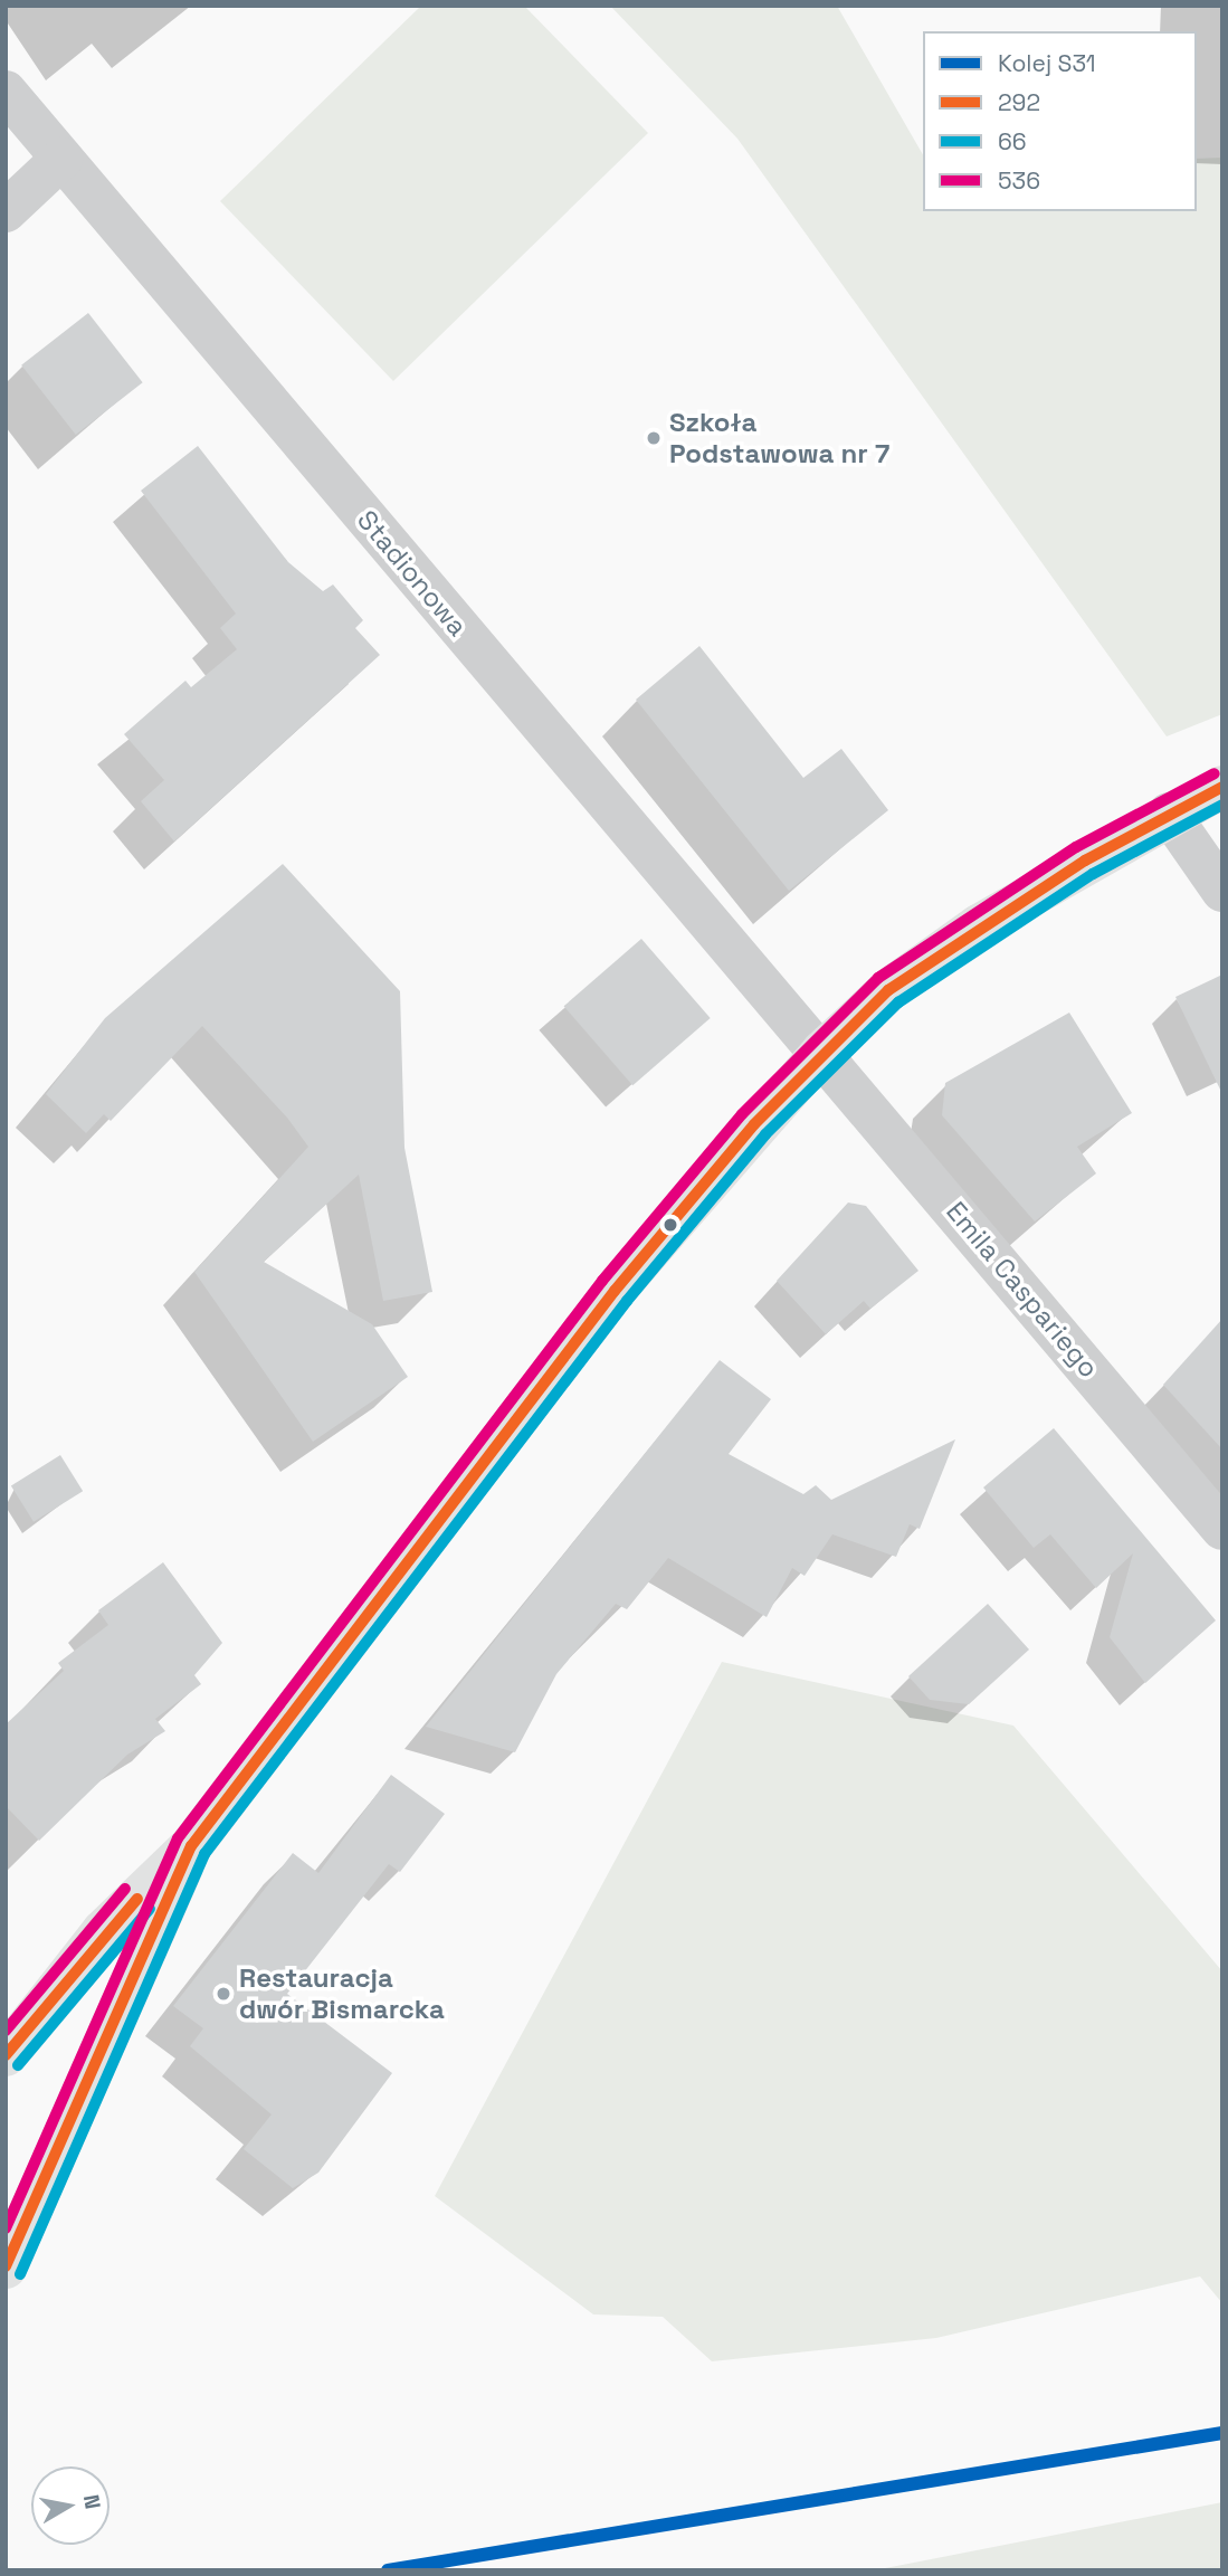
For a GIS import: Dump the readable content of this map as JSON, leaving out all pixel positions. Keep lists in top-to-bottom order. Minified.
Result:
{"streets":{"street":["Stadionowa","Emila Caspariego"]},"crossings":[["Stadionowa","Emila Caspariego"]],"places":["Szkoła Podstawowa nr 7","Restauracja dwór Bismarcka"],"lines":["transit line 536","transit line 292","transit line 66","rail line S31"],"legend":["Kolej S31","292","66","536"],"north":"right"}
